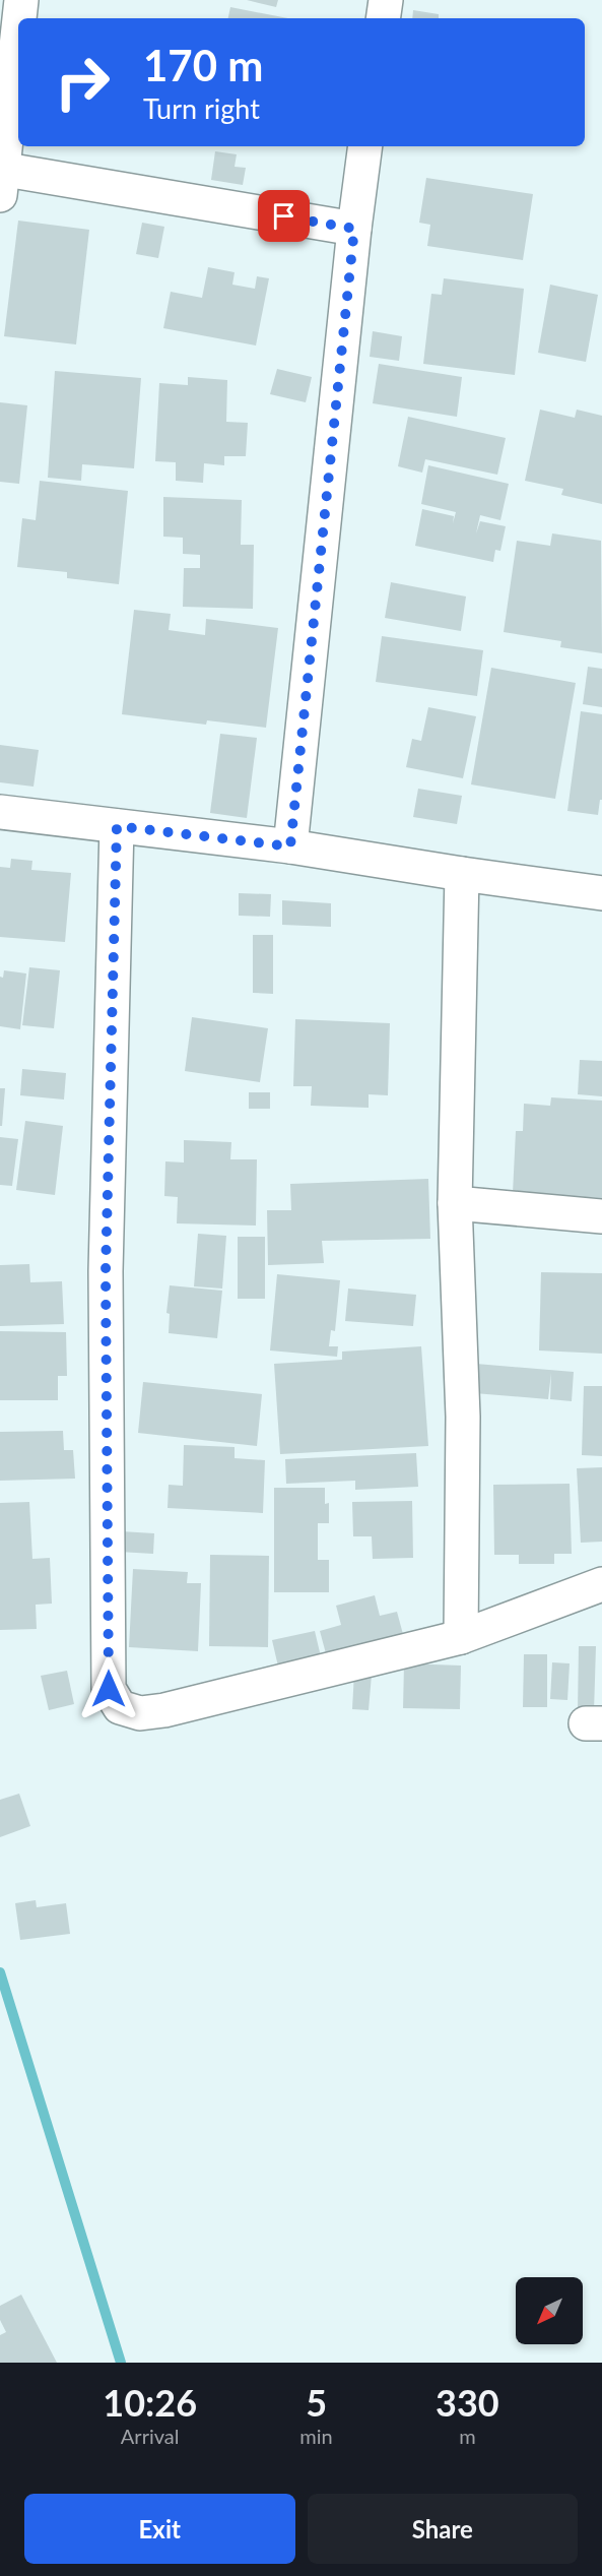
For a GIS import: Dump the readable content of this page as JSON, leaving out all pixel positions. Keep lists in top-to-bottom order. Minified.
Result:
{"north":"bottom left","page":{"turn":["170 m","Turn right"],"eta":["10:26","Arrival","5","min","330","m"],"buttons":["Exit","Share"]}}
